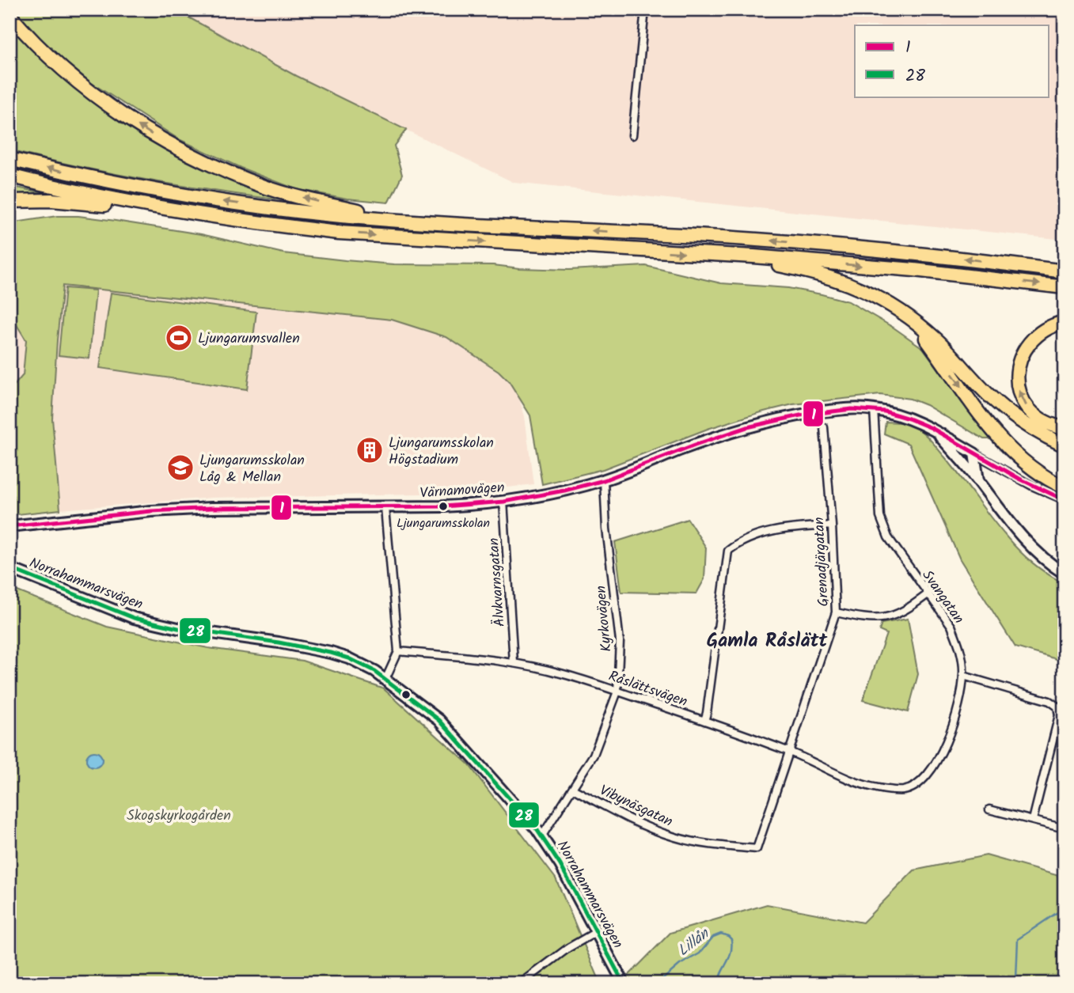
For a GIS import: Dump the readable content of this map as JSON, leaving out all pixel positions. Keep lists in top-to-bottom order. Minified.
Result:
{"streets":{"street":["Värnamovägen","Grenadjärgatan","Älvkvarnsgatan","Norrahammarsvägen","Svangatan","Kyrkovägen","Råslättsvägen","Vibynäsgatan"]},"crossings":[["Värnamovägen","Älvkvarnsgatan"],["Värnamovägen","Svangatan"],["Värnamovägen","Kyrkovägen"],["Grenadjärgatan","Råslättsvägen"],["Grenadjärgatan","Vibynäsgatan"],["Älvkvarnsgatan","Råslättsvägen"],["Norrahammarsvägen","Kyrkovägen"],["Svangatan","Råslättsvägen"],["Kyrkovägen","Råslättsvägen"],["Kyrkovägen","Vibynäsgatan"]],"districts":["Gamla Råslätt"],"water":["Lillån"],"parks":["Skogskyrkogården"],"places":{"sports":["Ljungarumsvallen"],"building":["Ljungarumsskolan Högstadium"],"school or university":["Ljungarumsskolan Låg & Mellan"],"other":["Ljungarumsskolan"]},"lines":["transit line 1","transit line 28"],"legend":["1","28"]}
